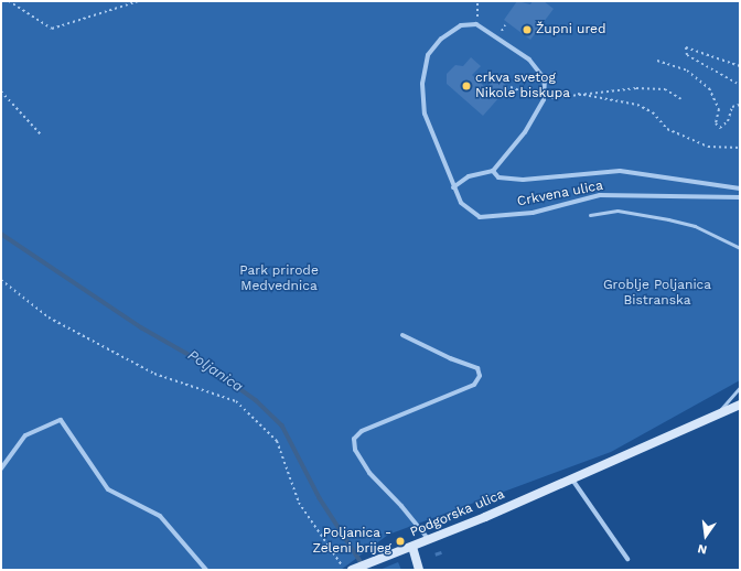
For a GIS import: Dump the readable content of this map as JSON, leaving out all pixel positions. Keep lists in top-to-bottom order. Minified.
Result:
{"streets":{"main road":["Podgorska ulica"],"street":["Crkvena ulica"]},"water":["Poljanica"],"parks":["Park prirode Medvednica","Groblje Poljanica Bistranska"],"places":["Župni ured","crkva svetog Nikole biskupa","Poljanica - Zeleni brijeg"],"north":"bottom"}
